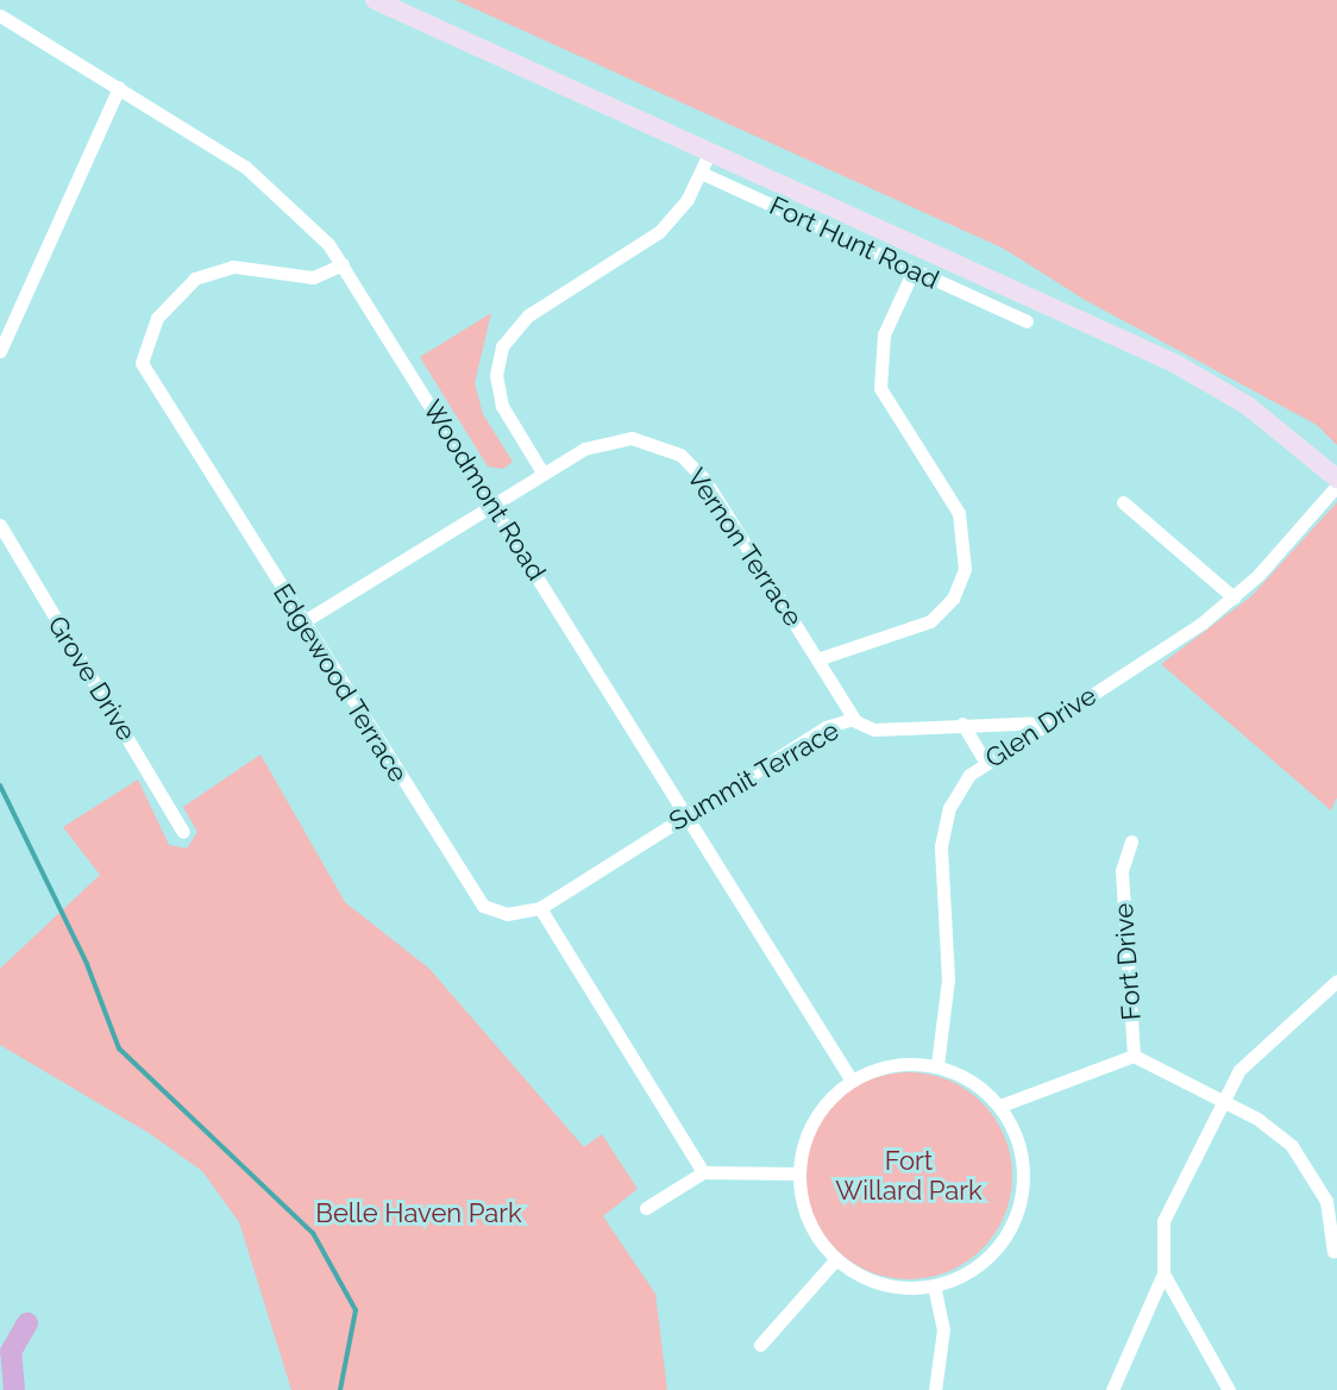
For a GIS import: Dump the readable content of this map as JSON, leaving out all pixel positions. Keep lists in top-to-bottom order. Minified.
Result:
{"streets":{"main road":["Fort Hunt Road"],"street":["Woodmont Road","Vernon Terrace","Grove Drive","Edgewood Terrace","Glen Drive","Summit Terrace","Fort Drive"]},"crossings":[["Fort Hunt Road","Glen Drive"],["Woodmont Road","Vernon Terrace"],["Woodmont Road","Edgewood Terrace"],["Woodmont Road","Glen Drive"],["Woodmont Road","Summit Terrace"],["Woodmont Road","Fort Drive"],["Vernon Terrace","Edgewood Terrace"],["Vernon Terrace","Summit Terrace"],["Edgewood Terrace","Summit Terrace"],["Glen Drive","Summit Terrace"],["Glen Drive","Fort Drive"]],"parks":["Fort Willard Park","Belle Haven Park"]}
